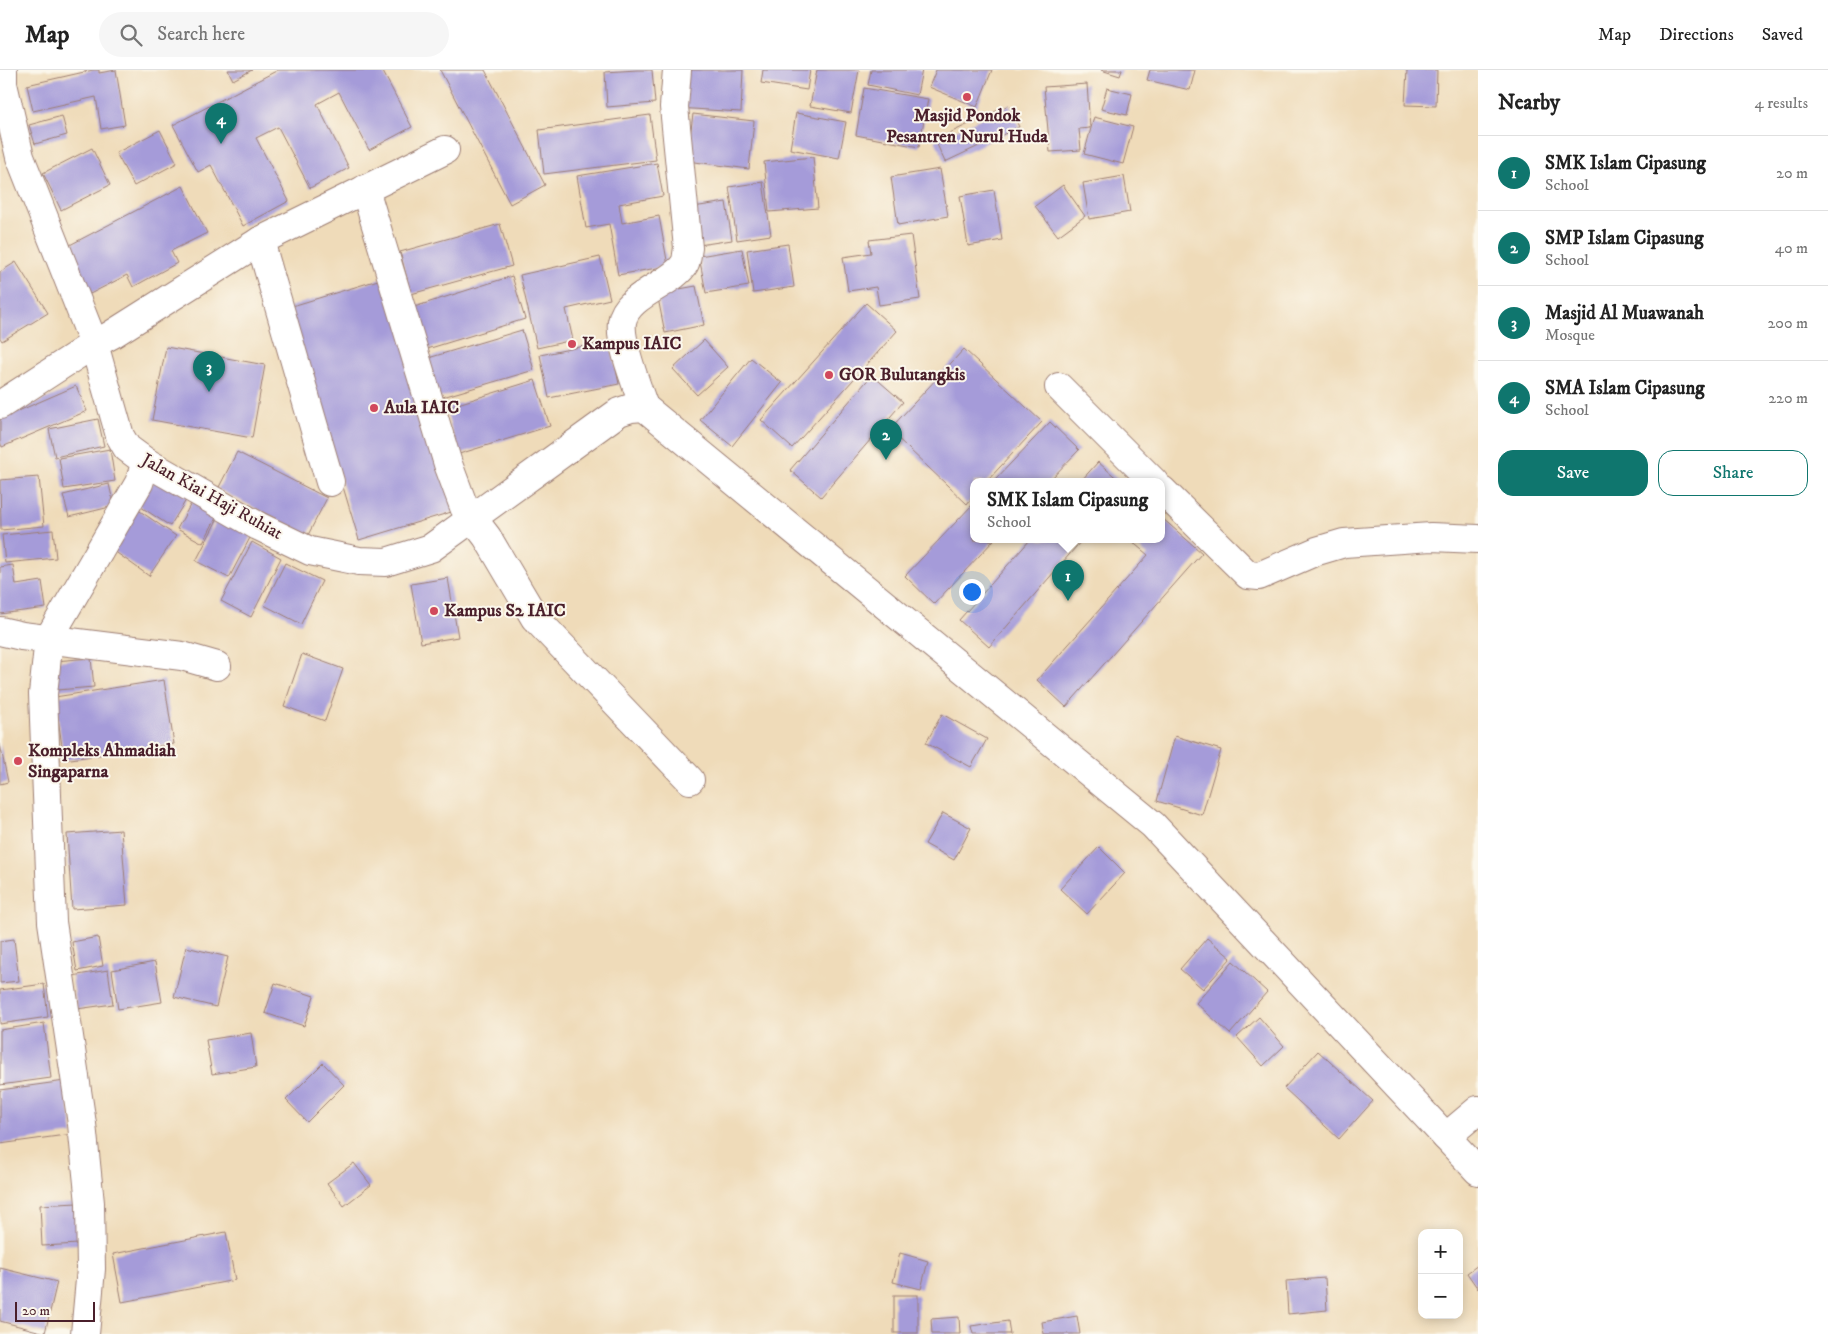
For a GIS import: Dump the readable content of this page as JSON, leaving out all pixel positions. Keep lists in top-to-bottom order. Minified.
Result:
{"streets":{"street":["Jalan Kiai Haji Ruhiat"]},"places":["Masjid Pondok Pesantren Nurul Huda","Kampus IAIC","GOR Bulutangkis","Aula IAIC","Kampus S2 IAIC","Kompleks Ahmadiah Singaparna"],"scale_bar":"20 m","page":{"header":"Map","search":"Search here","nav":["Map","Directions","Saved"],"heading":["Nearby","4 results"],"pins":["4","3","2","1"],"list":[{"mark":"1","name":"SMK Islam Cipasung","note":"School","value":"20 m"},{"mark":"2","name":"SMP Islam Cipasung","note":"School","value":"40 m"},{"mark":"3","name":"Masjid Al Muawanah","note":"Mosque","value":"200 m"},{"mark":"4","name":"SMA Islam Cipasung","note":"School","value":"220 m"}],"buttons":["Save","Share"],"popup":["SMK Islam Cipasung","School"],"map_buttons":["+","−"],"scale":"20 m"}}
